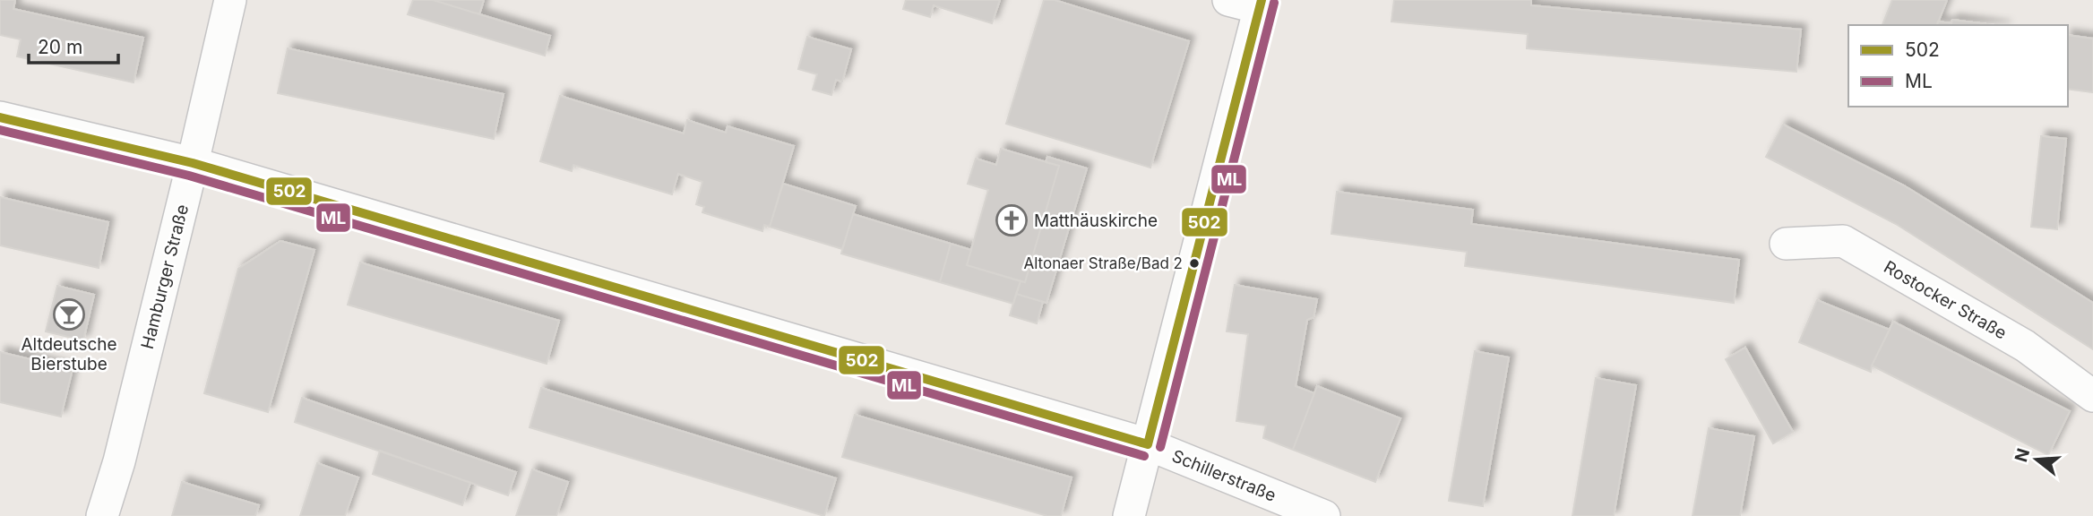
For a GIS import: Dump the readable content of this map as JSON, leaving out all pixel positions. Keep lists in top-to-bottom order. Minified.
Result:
{"streets":{"street":["Hamburger Straße","Rostocker Straße","Schillerstraße"]},"crossings":[["Hamburger Straße","Schillerstraße"]],"places":{"church":["Matthäuskirche"],"other":["Altonaer Straße/Bad 2"],"bar":["Altdeutsche Bierstube"]},"lines":["transit line 502","transit line ML"],"legend":["502","ML"],"scale_bar":"20 m","north":"left"}
